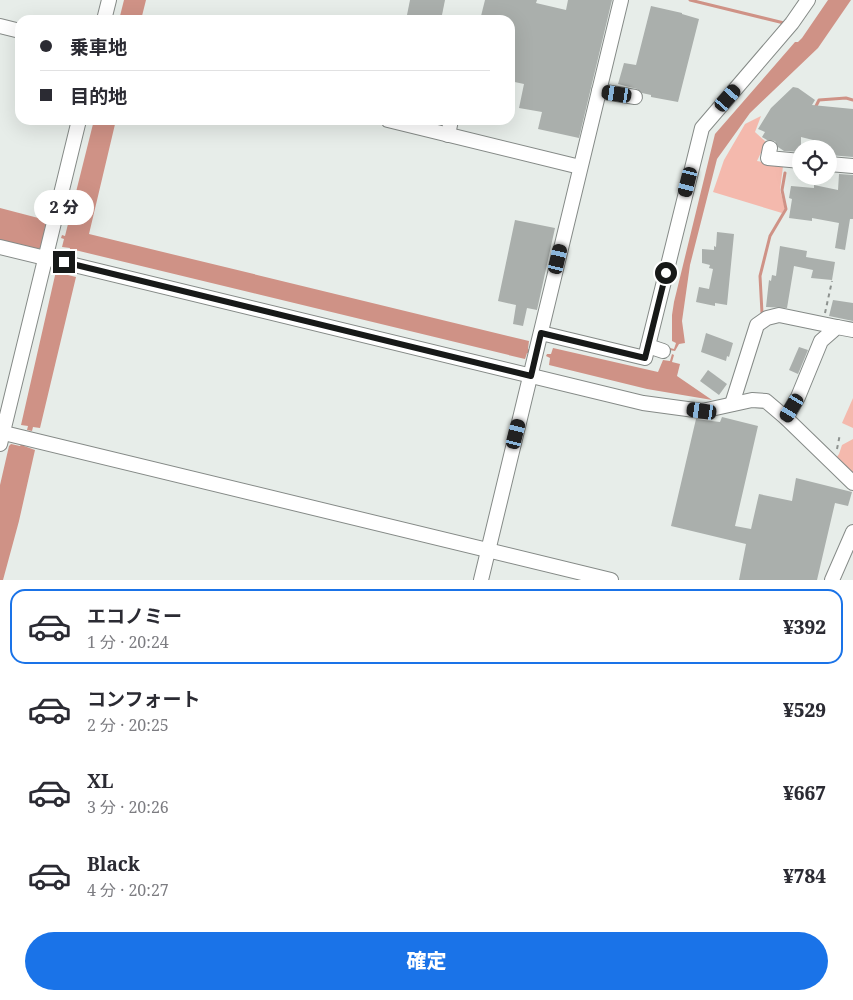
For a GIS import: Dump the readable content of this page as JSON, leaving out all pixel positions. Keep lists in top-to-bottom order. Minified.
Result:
{"page":{"banner":["乗車地","目的地"],"bubble":"2 分","list":[{"name":"エコノミー","note":"1 分 · 20:24","value":"¥392"},{"name":"コンフォート","note":"2 分 · 20:25","value":"¥529"},{"name":"XL","note":"3 分 · 20:26","value":"¥667"},{"name":"Black","note":"4 分 · 20:27","value":"¥784"}],"buttons":"確定"}}
